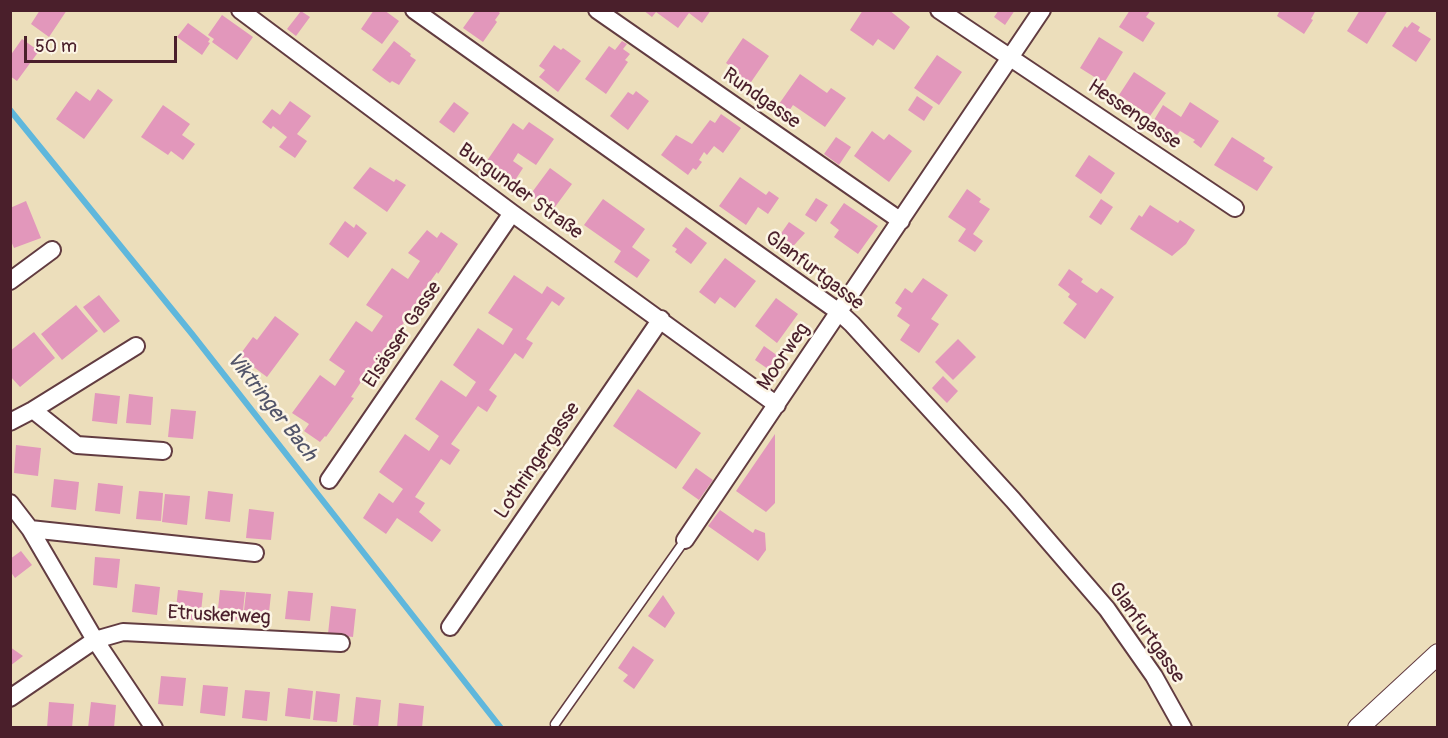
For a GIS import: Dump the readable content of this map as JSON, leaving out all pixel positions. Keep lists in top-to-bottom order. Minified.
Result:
{"streets":{"street":["Rundgasse","Hessengasse","Burgunder Straße","Glanfurtgasse","Elsässer Gasse","Moorweg","Lothringergasse","Etruskerweg"]},"crossings":[["Rundgasse","Moorweg"],["Hessengasse","Moorweg"],["Burgunder Straße","Elsässer Gasse"],["Burgunder Straße","Moorweg"],["Burgunder Straße","Lothringergasse"],["Glanfurtgasse","Moorweg"]],"water":["Viktringer Bach"],"scale_bar":"50 m"}
